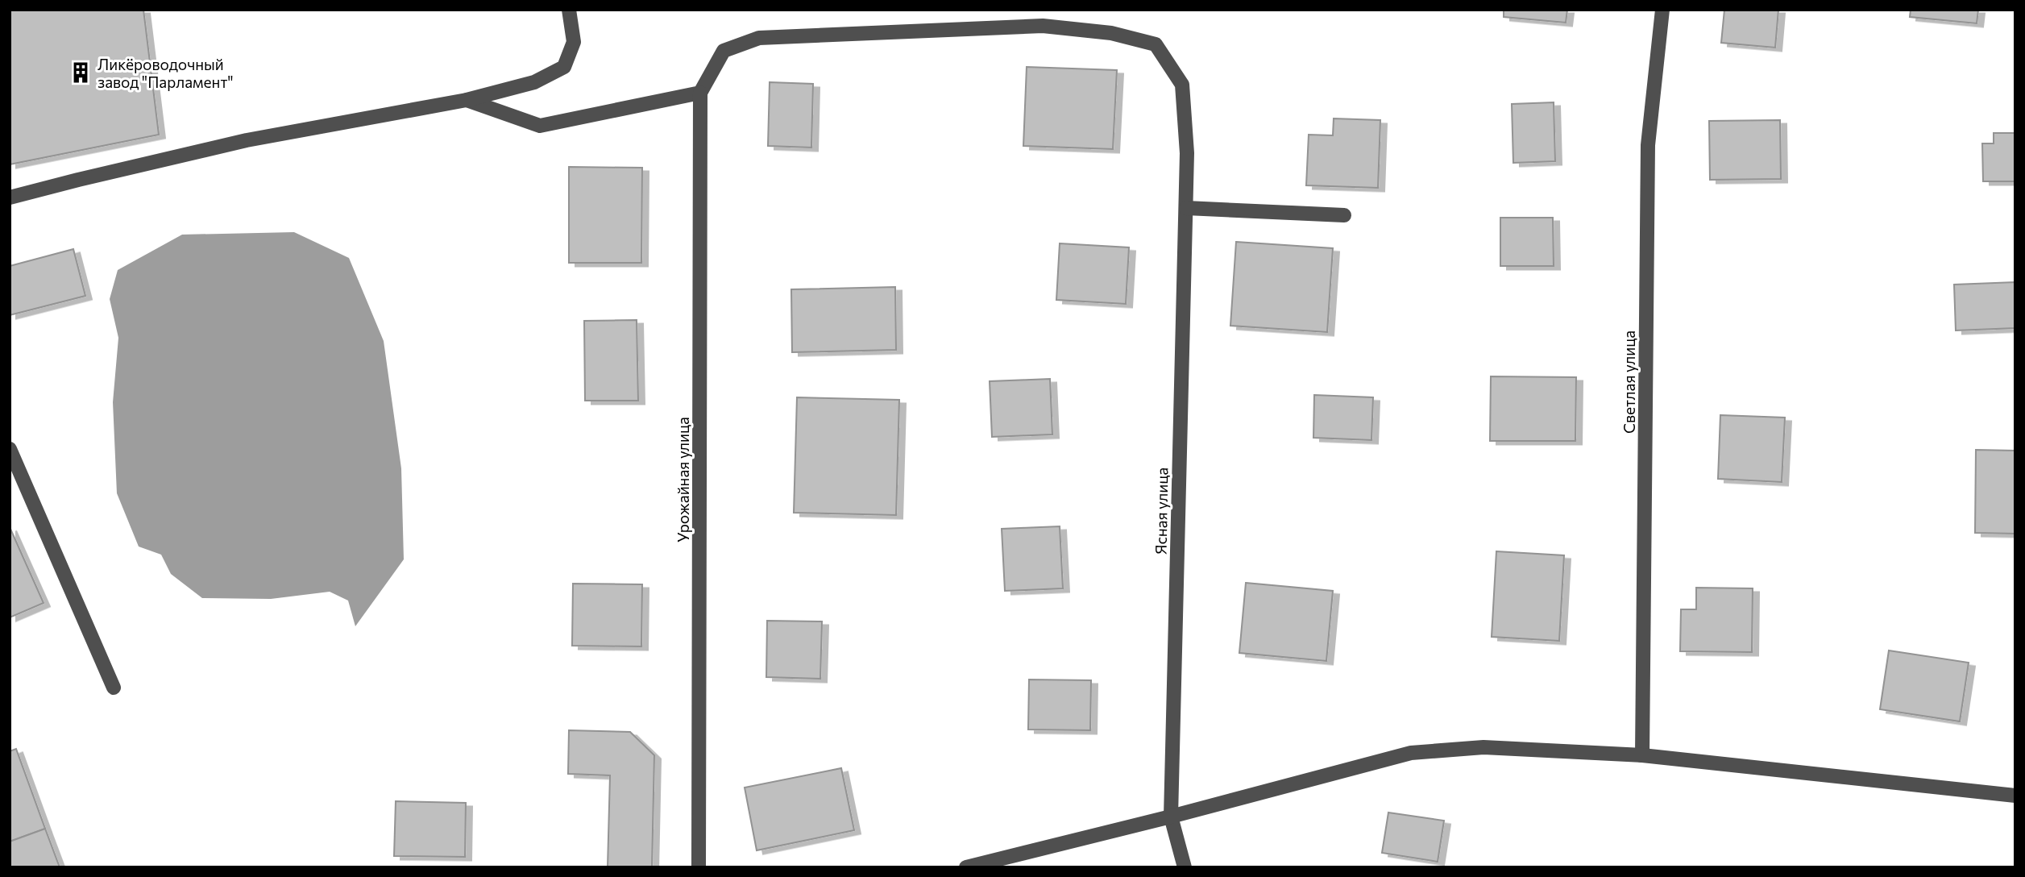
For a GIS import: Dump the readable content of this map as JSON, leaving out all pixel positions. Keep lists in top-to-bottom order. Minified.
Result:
{"streets":{"street":["Светлая улица","Урожайная улица","Ясная улица"]},"crossings":[["Урожайная улица","Ясная улица"]],"places":{"building":["Ликёроводочный завод \"Парламент\""]}}
